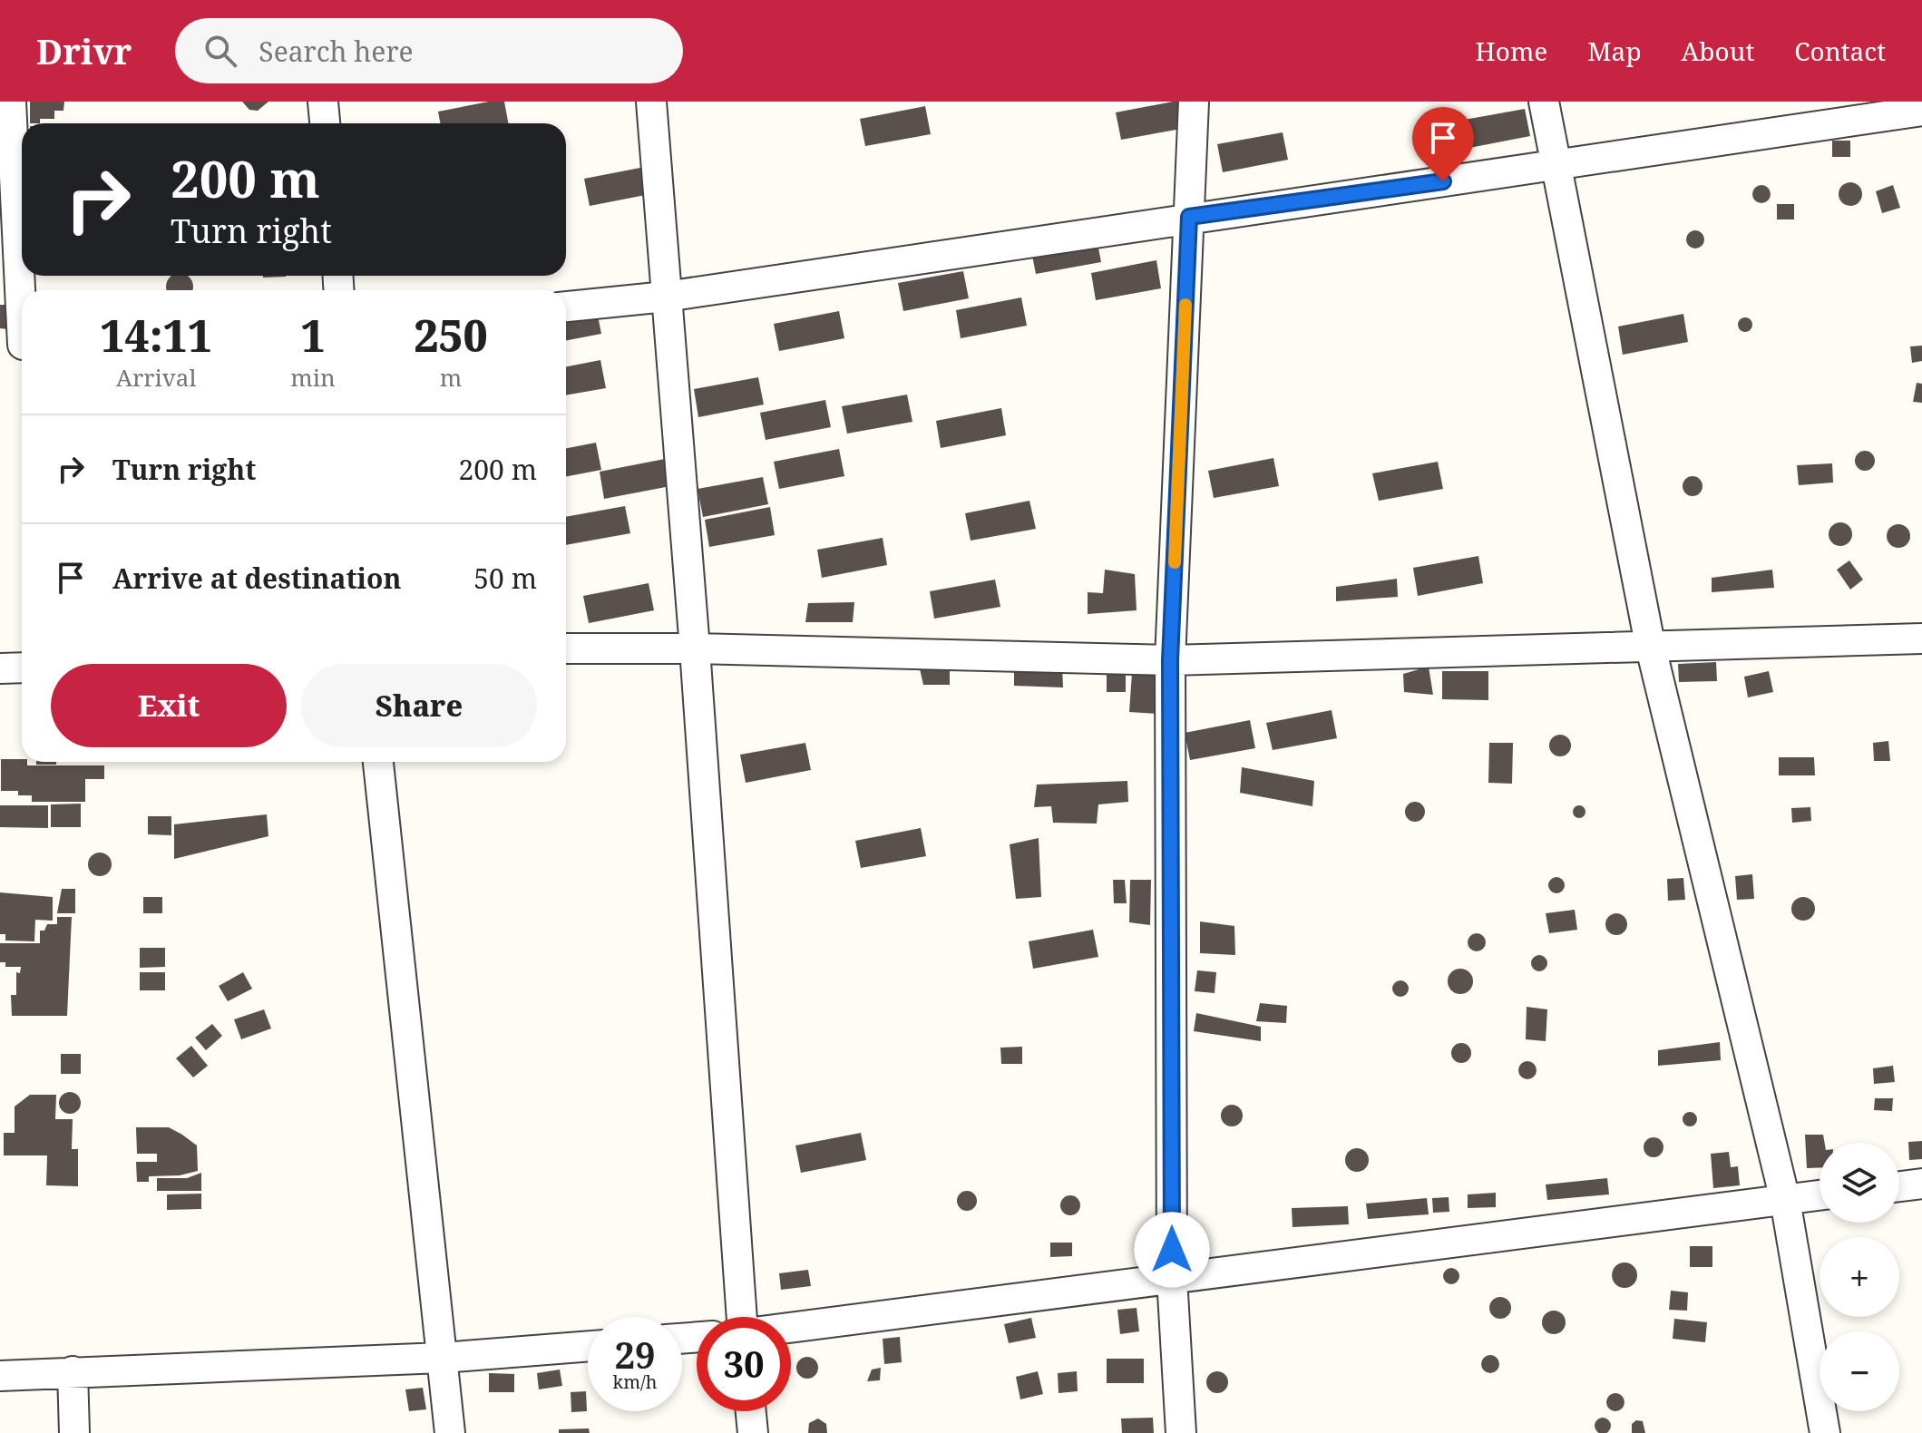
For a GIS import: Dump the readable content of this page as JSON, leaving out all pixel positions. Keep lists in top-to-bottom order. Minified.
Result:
{"page":{"header":"Drivr","search":"Search here","nav":["Home","Map","About","Contact"],"turn":["200 m","Turn right"],"eta":["14:11","Arrival","1","min","250","m"],"list":[{"name":"Turn right","value":"200 m"},{"name":"Arrive at destination","value":"50 m"}],"buttons":["Exit","Share"],"map_buttons":["+","−"],"speed":"29 km/h","limit":"30"}}
